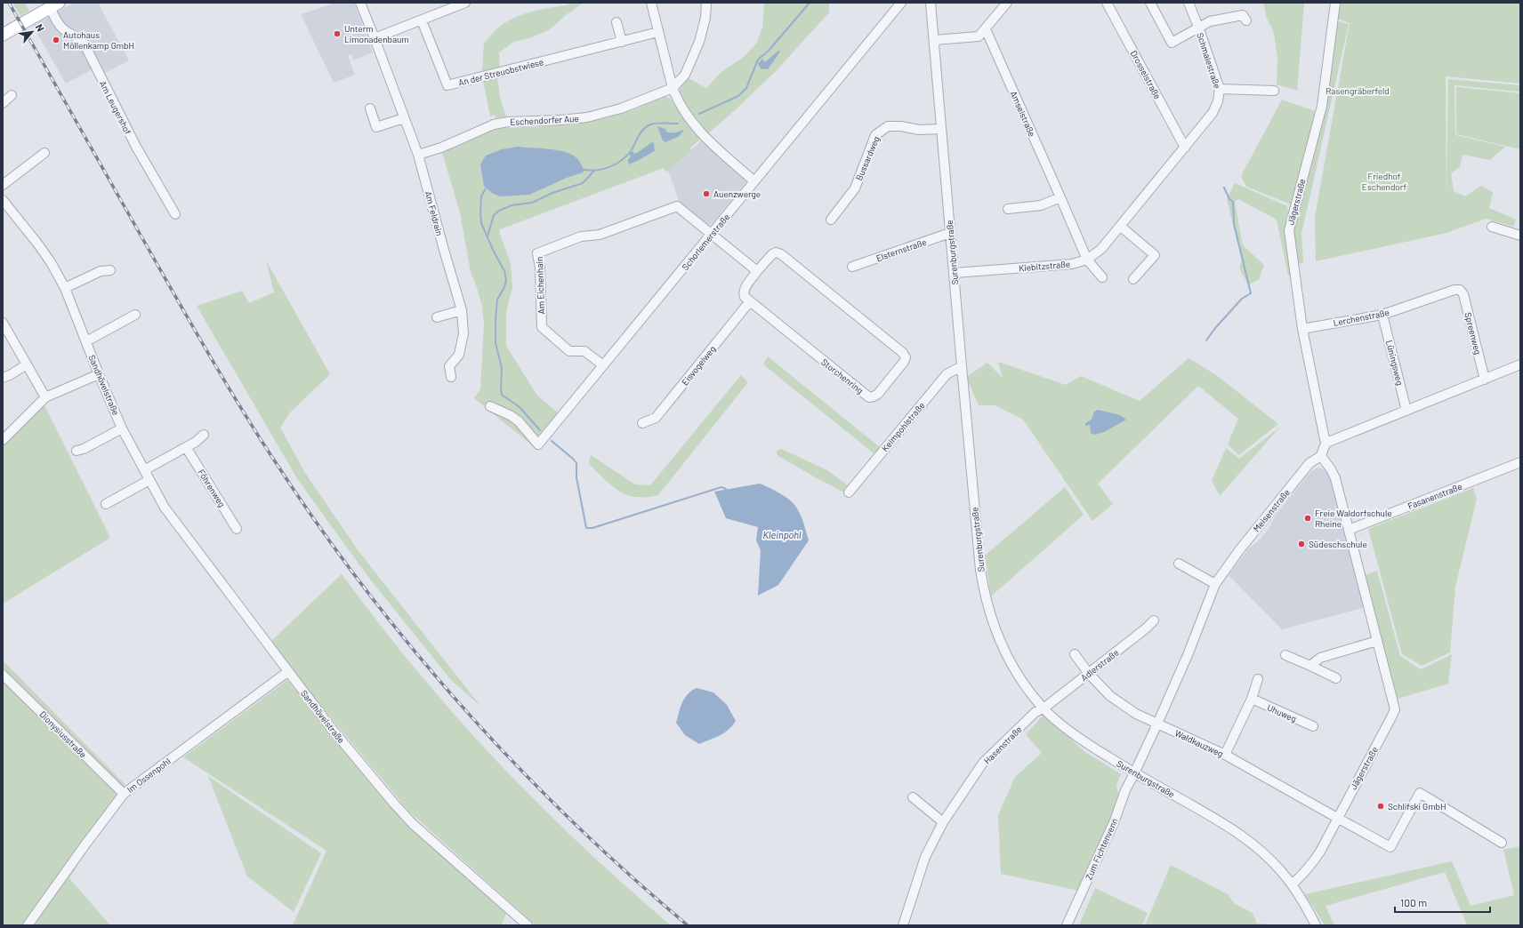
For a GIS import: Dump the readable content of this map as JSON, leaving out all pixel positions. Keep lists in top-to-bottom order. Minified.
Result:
{"streets":{"street":["Schmalestraße","An der Streuobstwiese","Drosselstraße","Am Leugershof","Amselstraße","Eschendorfer Aue","Bussardweg","Jägerstraße","Am Feldrain","Schorlemerstraße","Elsternstraße","Surenburgstraße","Kiebitzstraße","Am Eichenhain","Lerchenstraße","Spreenweg","Lüningsweg","Eisvogelweg","Storchenring","Sandhövelstraße","Keimpohlstraße","Föhrenweg","Fasanenstraße","Meisenstraße","Adlerstraße","Uhuweg","Dionysiusstraße","Waldkauzweg","Hasenstraße","Im Ossenpohl","Zum Fichtenvenn"]},"crossings":[["Schmalestraße","Drosselstraße"],["Schmalestraße","Kiebitzstraße"],["Drosselstraße","Kiebitzstraße"],["Amselstraße","Kiebitzstraße"],["Eschendorfer Aue","Am Feldrain"],["Bussardweg","Surenburgstraße"],["Jägerstraße","Surenburgstraße"],["Jägerstraße","Lerchenstraße"],["Jägerstraße","Fasanenstraße"],["Jägerstraße","Meisenstraße"],["Jägerstraße","Waldkauzweg"],["Schorlemerstraße","Am Eichenhain"],["Elsternstraße","Surenburgstraße"],["Surenburgstraße","Kiebitzstraße"],["Surenburgstraße","Keimpohlstraße"],["Surenburgstraße","Meisenstraße"],["Surenburgstraße","Adlerstraße"],["Surenburgstraße","Hasenstraße"],["Surenburgstraße","Zum Fichtenvenn"],["Lerchenstraße","Spreenweg"],["Lerchenstraße","Lüningsweg"],["Eisvogelweg","Storchenring"],["Sandhövelstraße","Im Ossenpohl"],["Meisenstraße","Waldkauzweg"],["Meisenstraße","Zum Fichtenvenn"],["Adlerstraße","Waldkauzweg"],["Adlerstraße","Hasenstraße"],["Dionysiusstraße","Im Ossenpohl"]],"water":["Kleinpohl"],"parks":["Rasengräberfeld","Friedhof Eschendorf"],"places":["Unterm Limonadenbaum","Autohaus Möllenkamp GmbH","Auenzwerge","Freie Waldorfschule Rheine","Südeschschule","Schlifski GmbH"],"scale_bar":"100 m","north":"top right"}
